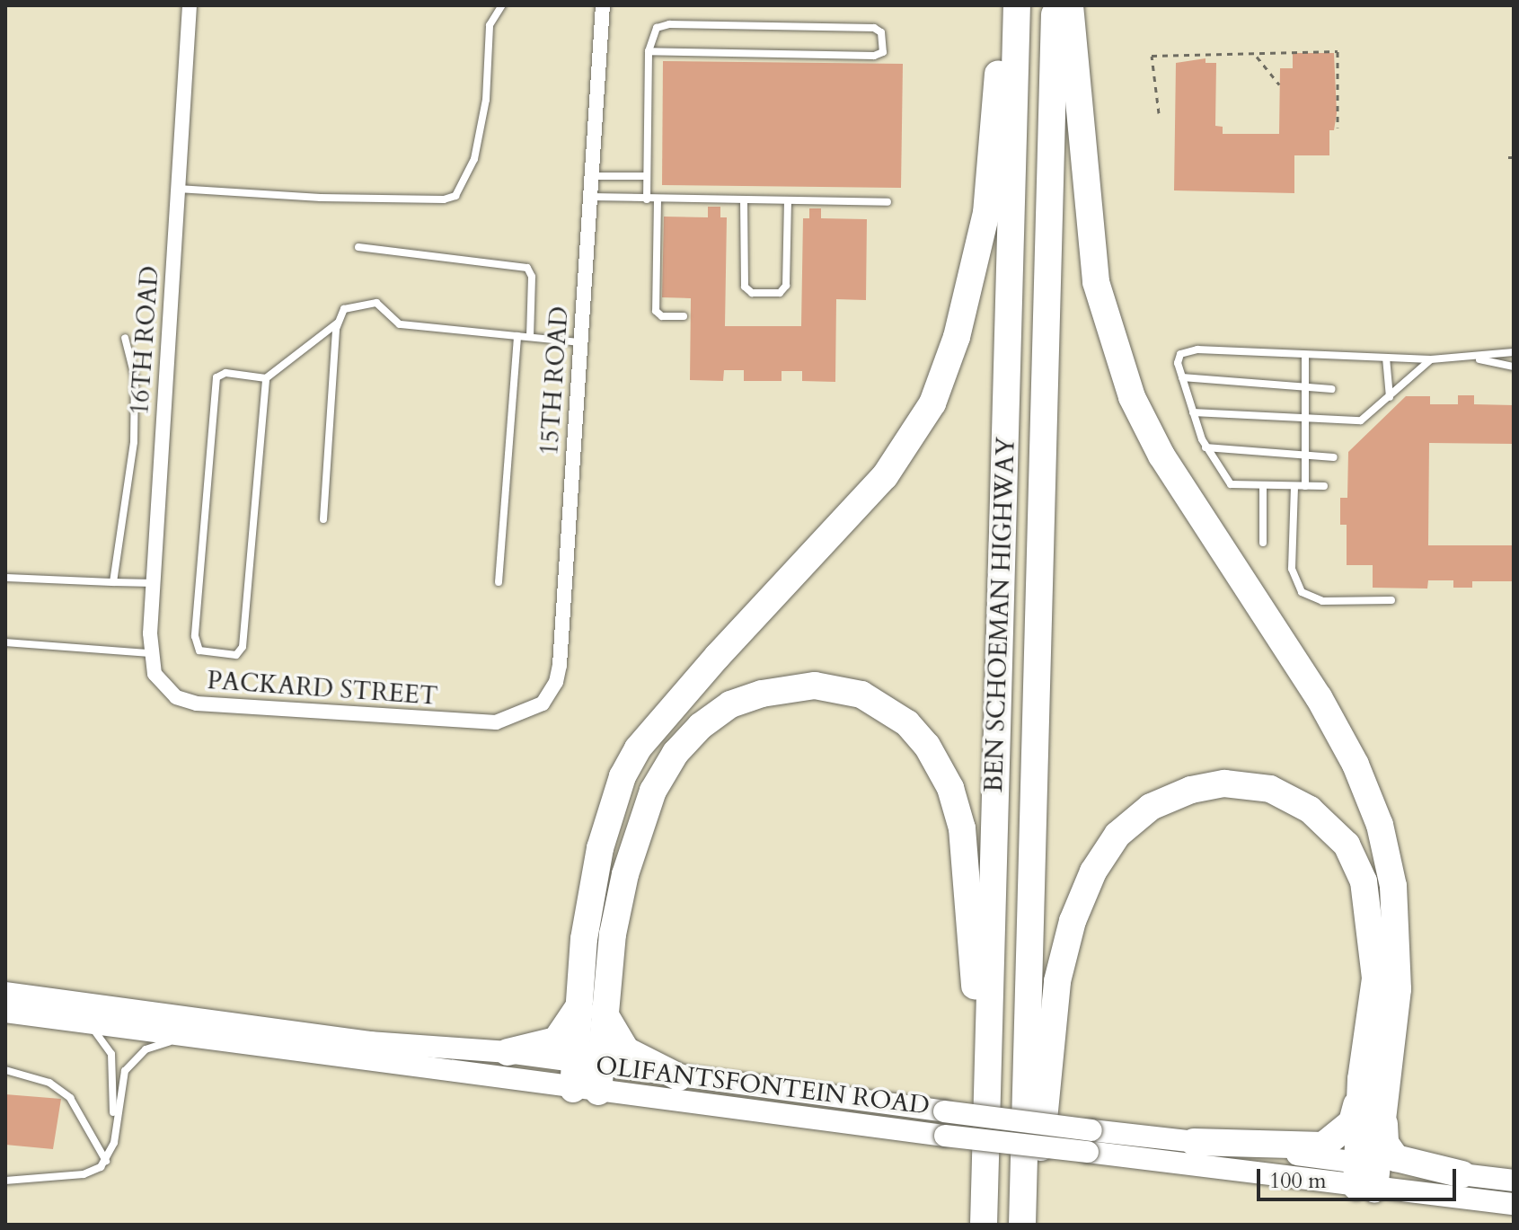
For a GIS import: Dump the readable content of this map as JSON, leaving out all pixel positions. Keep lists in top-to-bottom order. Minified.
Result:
{"streets":{"highway":["BEN SCHOEMAN HIGHWAY"],"main road":["OLIFANTSFONTEIN ROAD"],"street":["16TH ROAD","15TH ROAD","PACKARD STREET"]},"crossings":[["16TH ROAD","PACKARD STREET"],["15TH ROAD","PACKARD STREET"]],"scale_bar":"100 m"}
